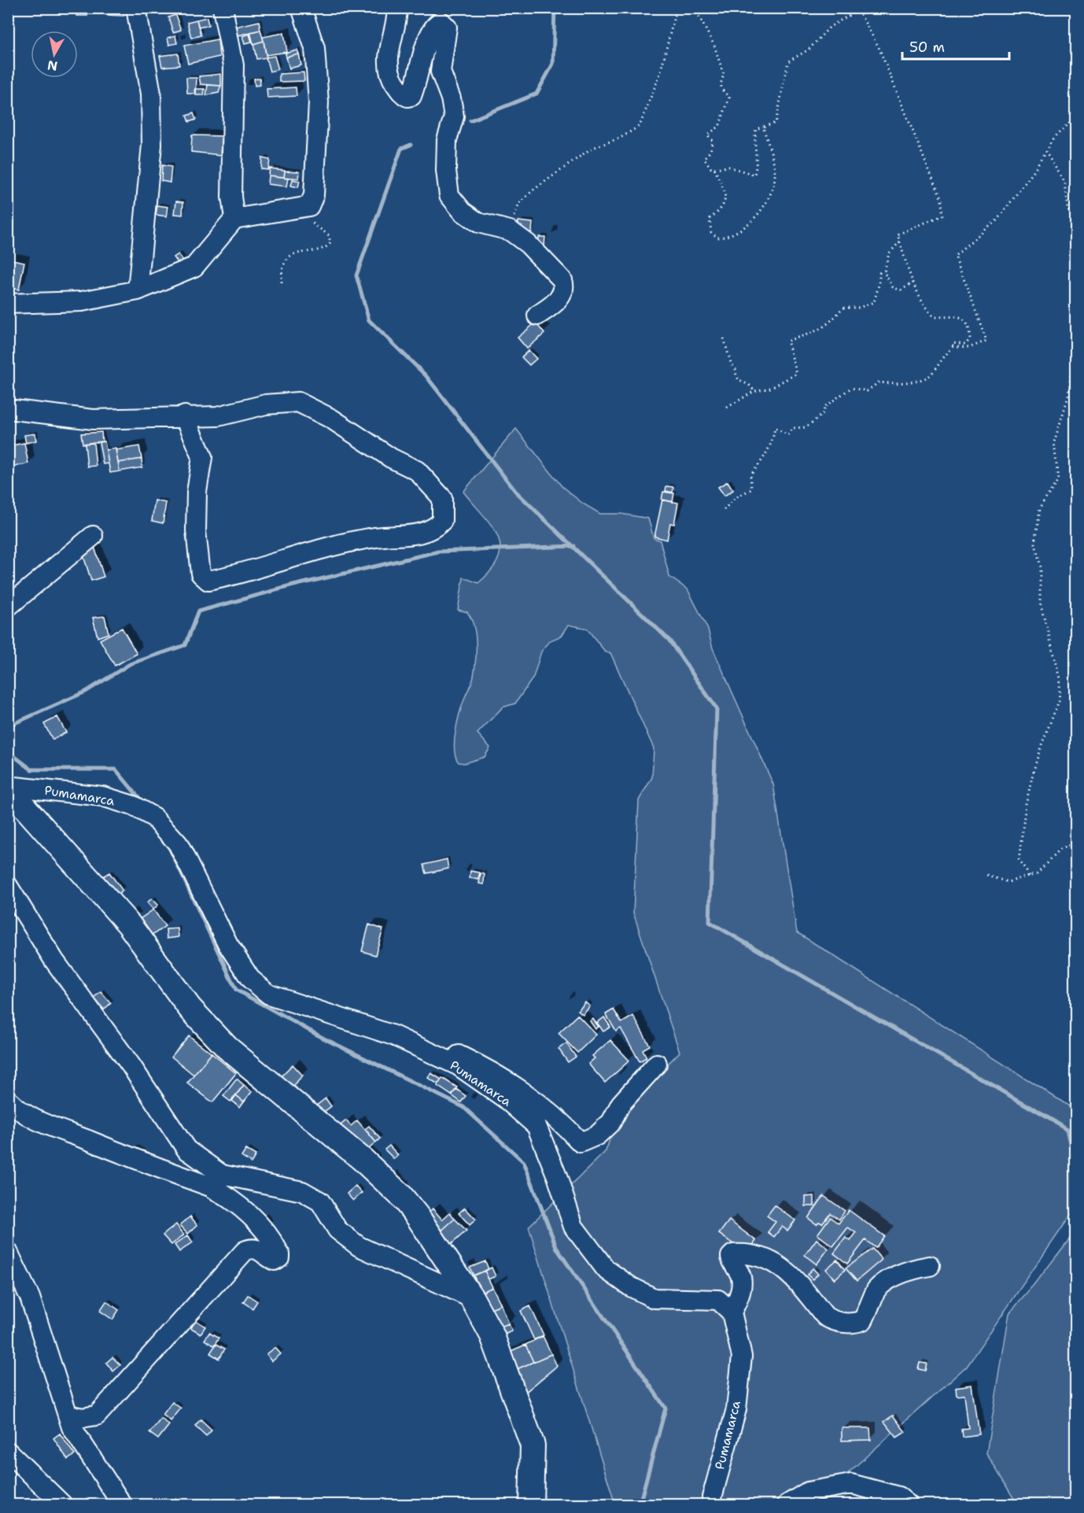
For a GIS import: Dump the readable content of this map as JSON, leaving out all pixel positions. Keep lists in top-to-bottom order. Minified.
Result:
{"streets":{"main road":["Pumamarca"]},"scale_bar":"50 m","north":"bottom"}
